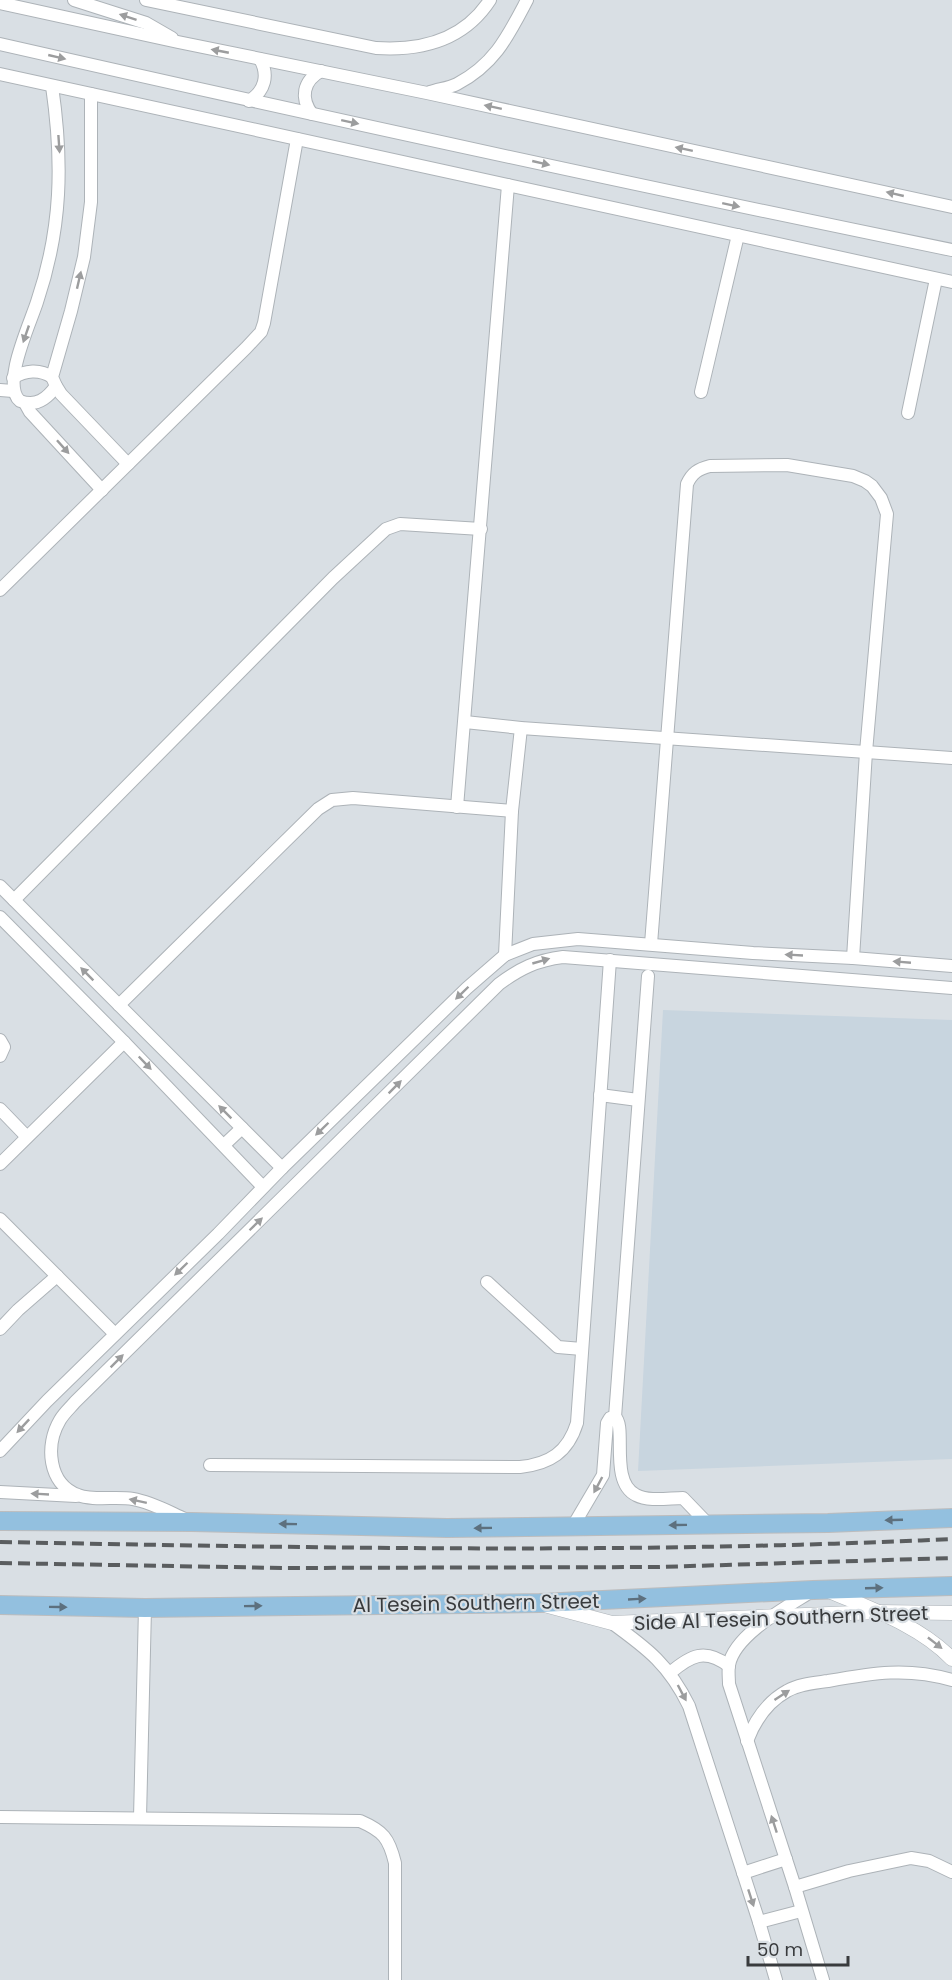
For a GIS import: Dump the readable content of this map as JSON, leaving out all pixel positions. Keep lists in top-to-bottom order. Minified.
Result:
{"streets":{"main road":["Al Tesein Southern Street"],"street":["Side Al Tesein Southern Street"]},"crossings":[["Al Tesein Southern Street","Side Al Tesein Southern Street"]],"scale_bar":"50 m"}
